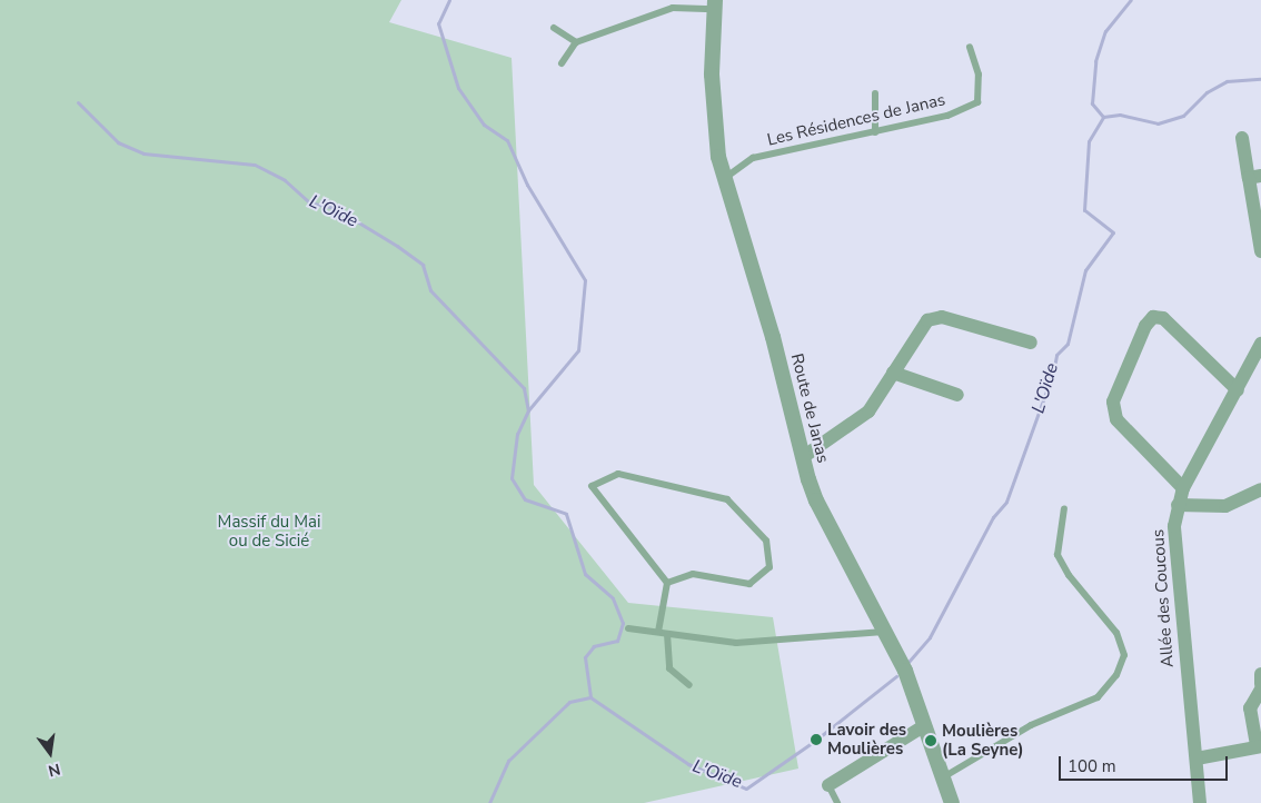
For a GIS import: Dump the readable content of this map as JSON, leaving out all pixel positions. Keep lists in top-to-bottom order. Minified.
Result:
{"streets":{"street":["Route de Janas","Allée des Coucous"],"lane":["Les Résidences de Janas"]},"crossings":[["Les Résidences de Janas","Route de Janas"]],"water":["L'Oïde"],"parks":["Massif du Mai ou de Sicié"],"places":["Lavoir des Moulières","Moulières (La Seyne)"],"scale_bar":"100 m","north":"bottom"}
